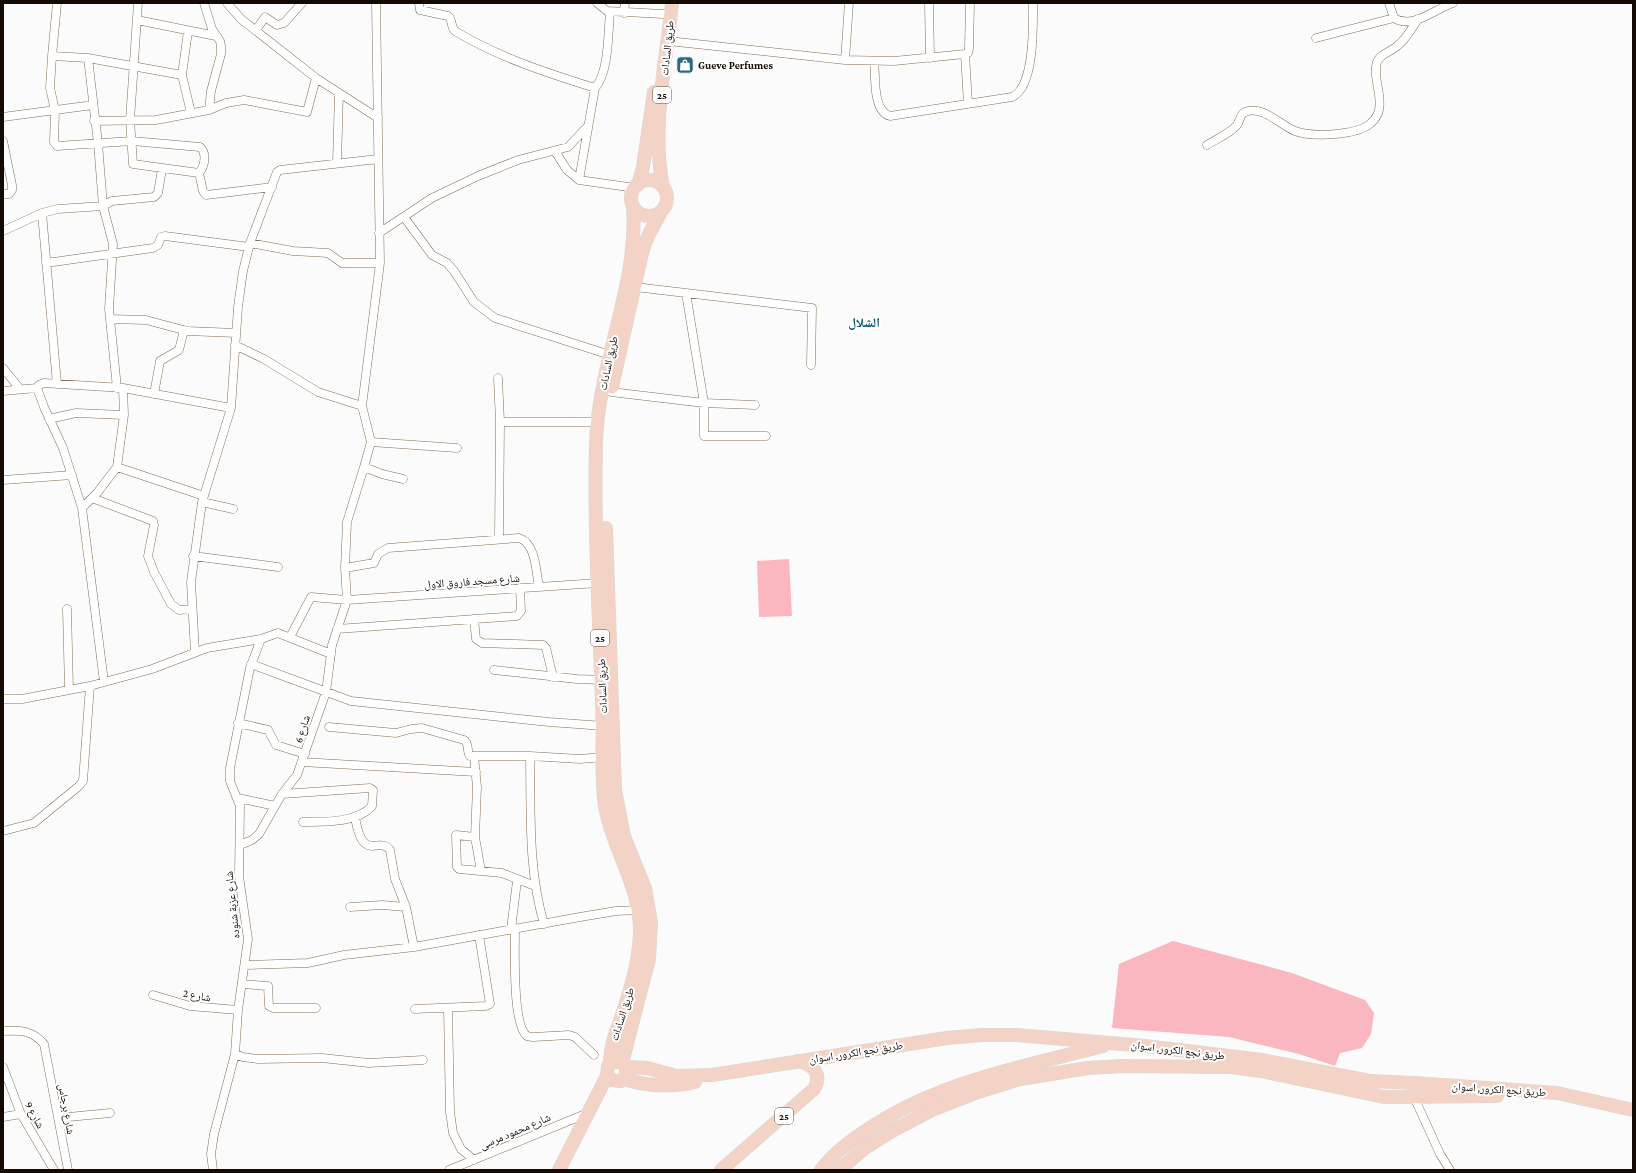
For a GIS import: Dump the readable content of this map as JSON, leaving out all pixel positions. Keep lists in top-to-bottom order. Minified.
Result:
{"streets":{"main road":["طريق السادات","25","طريق نجع الكرور, اسوان"],"street":["شارع مسجد فاروق الاول","شارع 6","شارع عزبة شنوده","شارع 2","شارع برجاس","شارع 9","شارع محمود مرسى"]},"crossings":[["طريق السادات","25"],["طريق السادات","شارع مسجد فاروق الاول"],["طريق السادات","طريق نجع الكرور, اسوان"],["25","طريق نجع الكرور, اسوان"],["25","شارع محمود مرسى"],["شارع مسجد فاروق الاول","شارع 6"],["شارع 6","شارع عزبة شنوده"],["شارع عزبة شنوده","شارع 2"]],"districts":["الشلال"],"places":{"shop":["Gueve Perfumes"]}}
